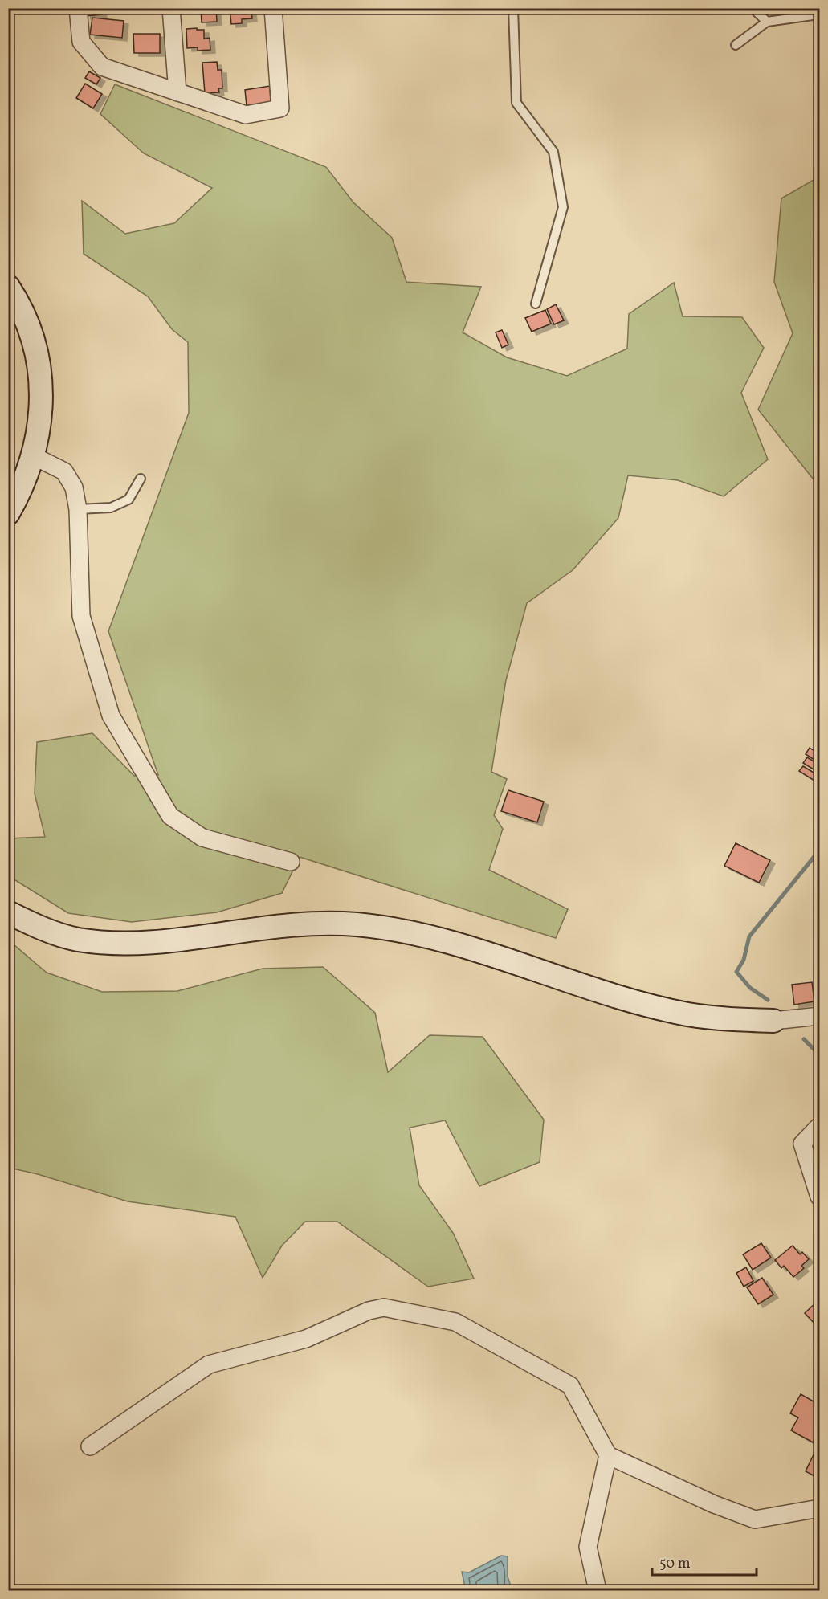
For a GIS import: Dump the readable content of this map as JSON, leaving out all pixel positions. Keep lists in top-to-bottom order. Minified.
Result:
{"scale_bar":"50 m"}
